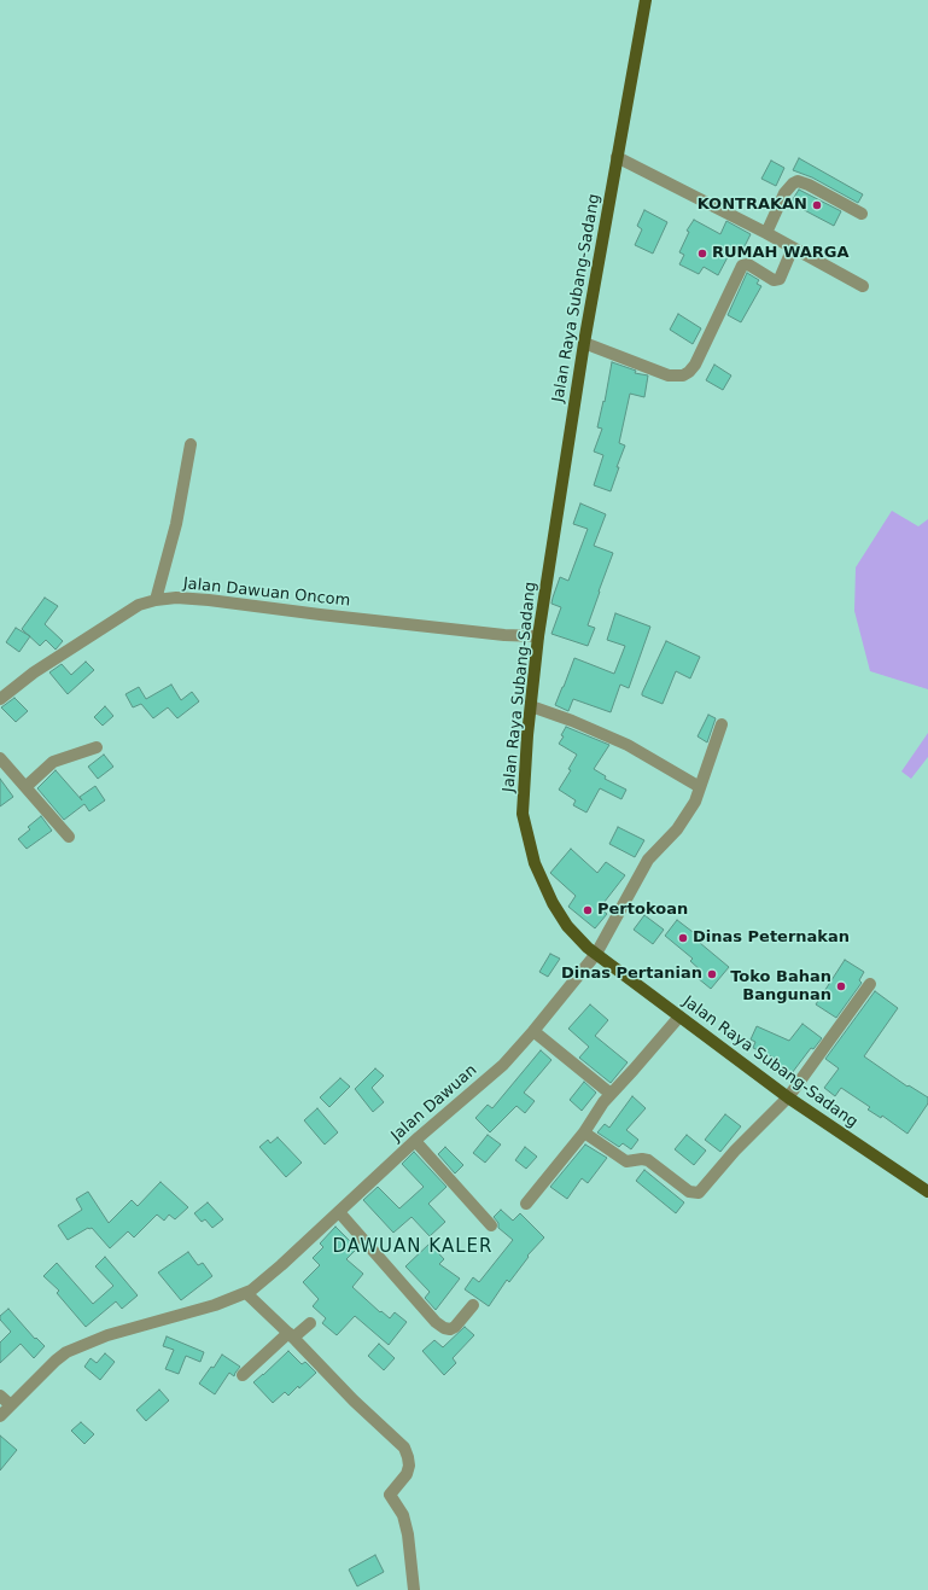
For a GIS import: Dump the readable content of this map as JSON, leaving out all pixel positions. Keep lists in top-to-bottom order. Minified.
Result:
{"streets":{"main road":["Jalan Raya Subang-Sadang"],"street":["Jalan Dawuan Oncom","Jalan Dawuan"]},"crossings":[["Jalan Raya Subang-Sadang","Jalan Dawuan Oncom"],["Jalan Raya Subang-Sadang","Jalan Dawuan"]],"districts":["DAWUAN KALER"],"places":["KONTRAKAN","RUMAH WARGA","Pertokoan","Dinas Peternakan","Dinas Pertanian","Toko Bahan Bangunan"]}
